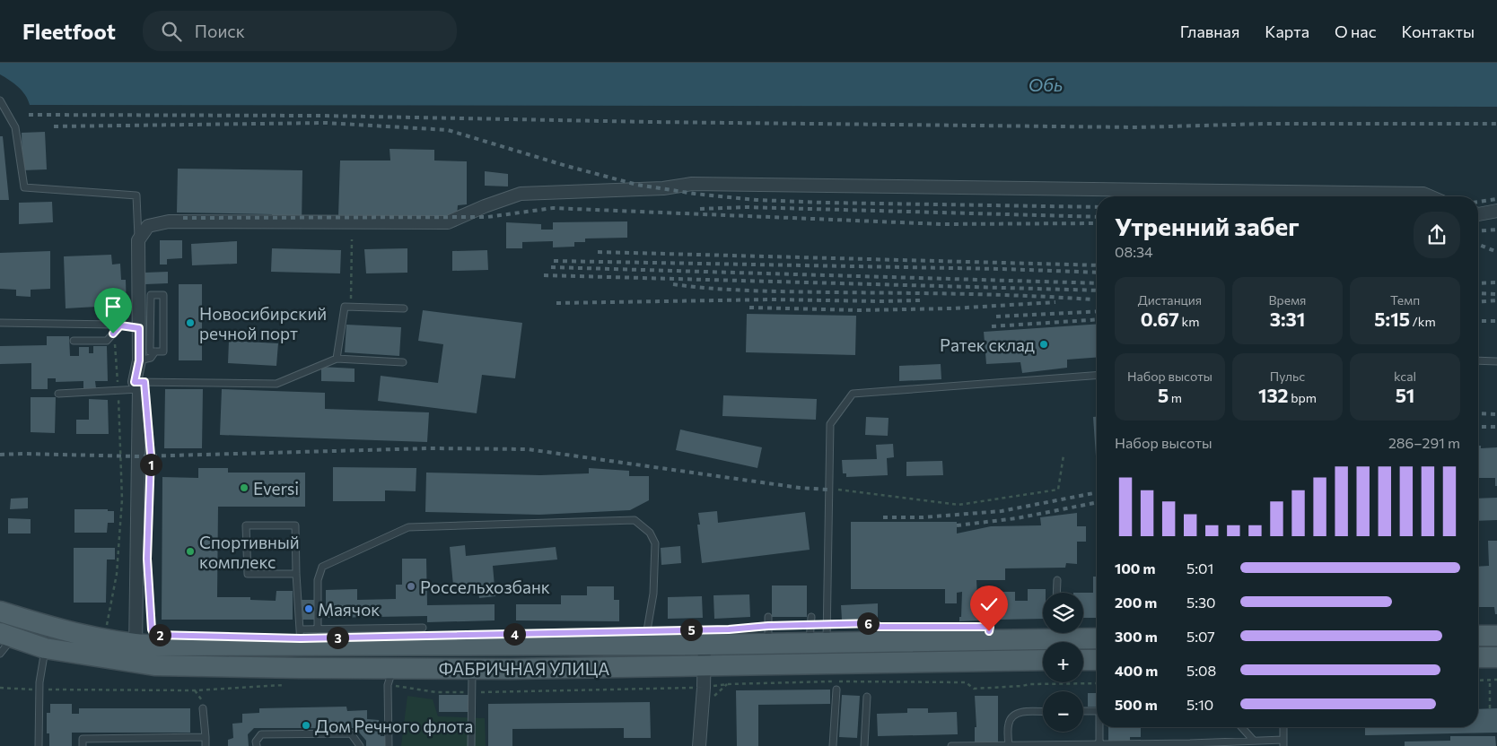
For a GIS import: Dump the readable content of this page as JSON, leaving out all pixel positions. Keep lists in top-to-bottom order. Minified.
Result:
{"streets":{"main road":["ФАБРИЧНАЯ УЛИЦА"]},"water":["Обь"],"places":["Новосибирский речной порт","Ратек склад","Eversi","Спортивный комплекс","Россельхозбанк","Маячок","Дом Речного флота"],"page":{"header":"Fleetfoot","search":"Поиск","nav":["Главная","Карта","О нас","Контакты"],"heading":["Утренний забег","08:34"],"stats":[["Дистанция","0.67 km"],["Время","3:31"],["Темп","5:15 /km"],["Набор высоты","5 m"],["Пульс","132 bpm"],["kcal","51"]],"chart":["Набор высоты","286–291 m"],"pins":["1","6","5","4","2","3"],"list":[{"name":"100 m","note":"5:01"},{"name":"200 m","note":"5:30"},{"name":"300 m","note":"5:07"},{"name":"400 m","note":"5:08"},{"name":"500 m","note":"5:10"}],"map_buttons":["+","−"]}}
